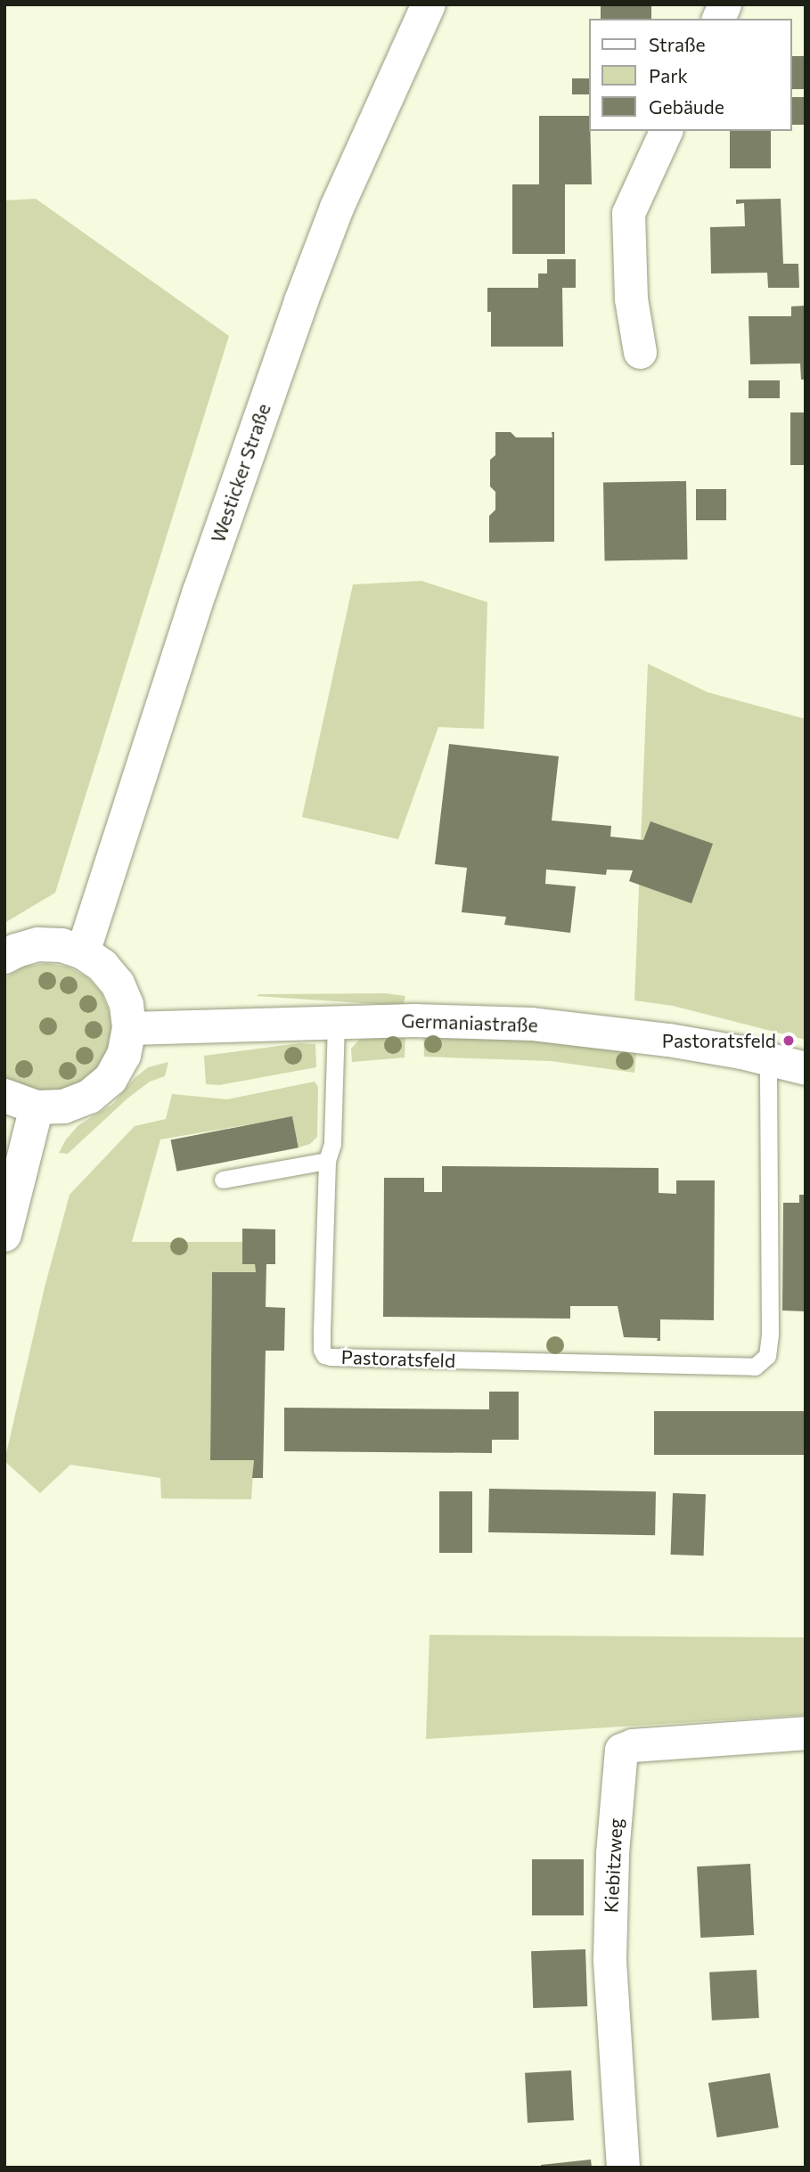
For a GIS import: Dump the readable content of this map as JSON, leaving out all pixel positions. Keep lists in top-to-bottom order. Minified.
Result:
{"streets":{"street":["Westicker Straße","Germaniastraße","Kiebitzweg"],"lane":["Pastoratsfeld"]},"crossings":[["Germaniastraße","Pastoratsfeld"]],"places":["Pastoratsfeld"],"legend":["Straße","Park","Gebäude"]}
